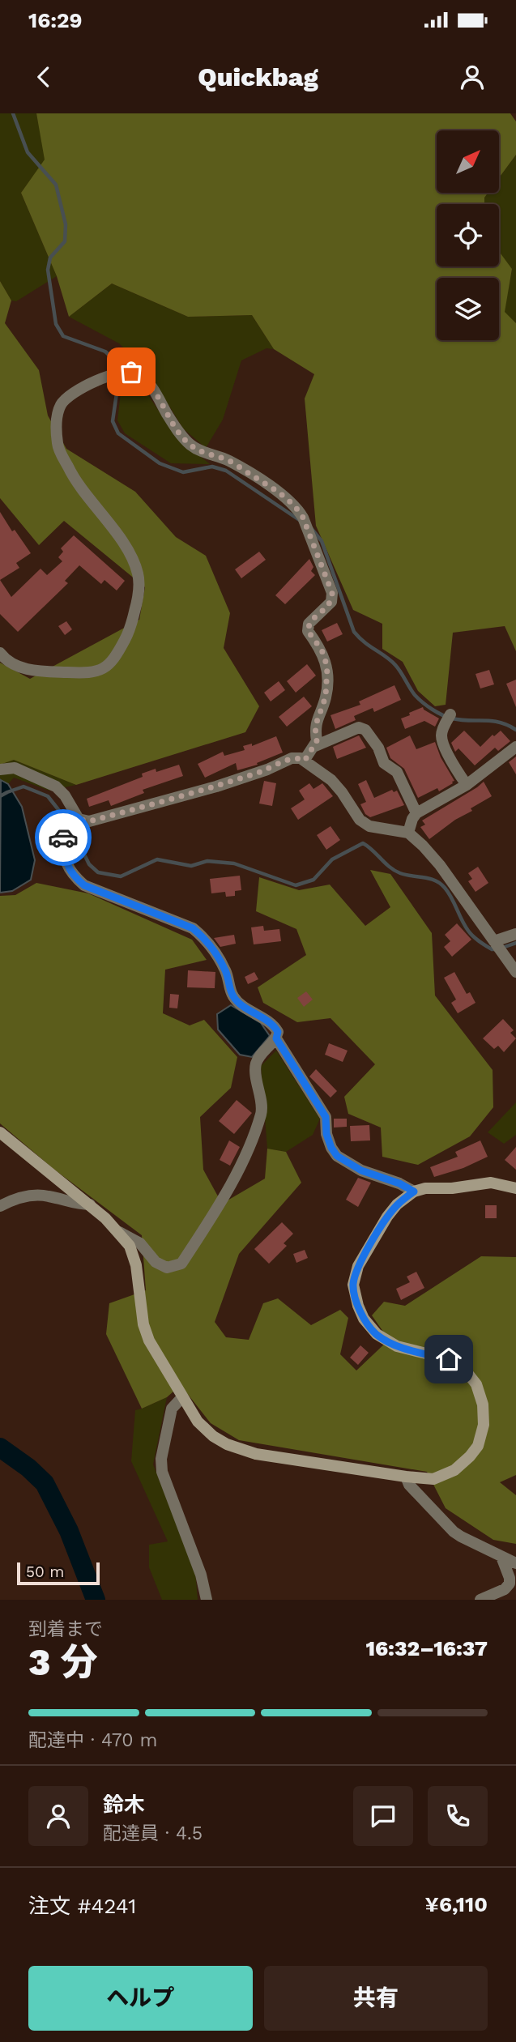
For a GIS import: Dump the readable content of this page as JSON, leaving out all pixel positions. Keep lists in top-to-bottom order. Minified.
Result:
{"scale_bar":"50 m","north":"top right","page":{"status":"16:29","header":"Quickbag","scale":"50 m","heading":["3 分","到着まで","16:32–16:37"],"panel":["鈴木","配達員 · 4.5","注文 #4241","¥6,110"],"bar":"配達中 · 470 m","buttons":["ヘルプ","共有"]}}
